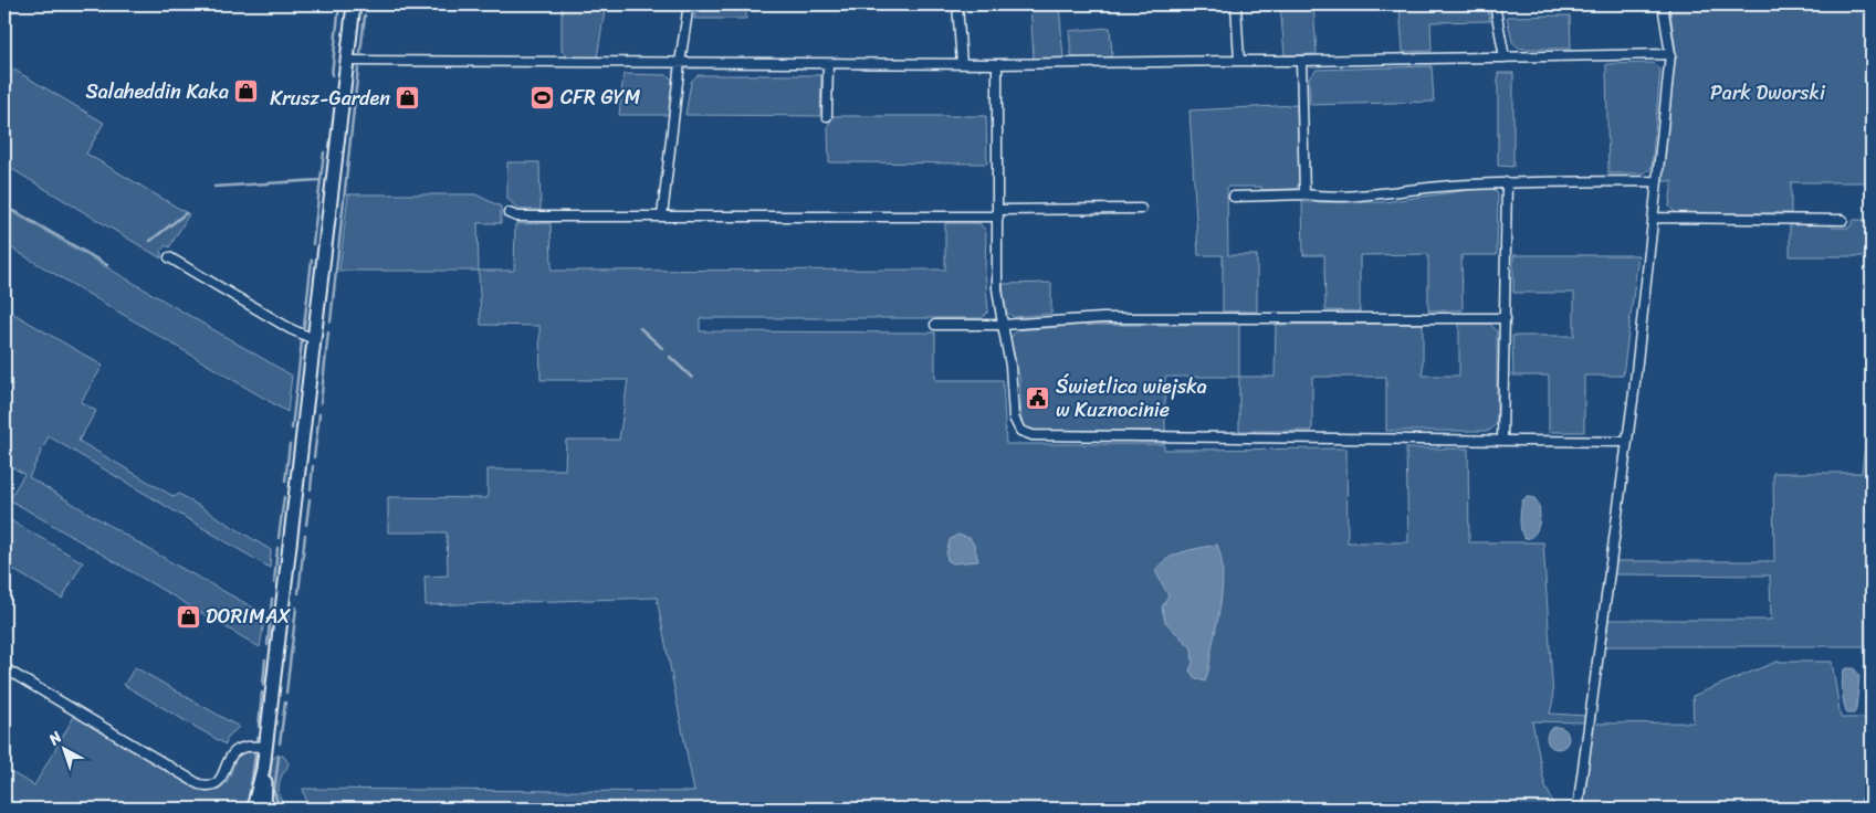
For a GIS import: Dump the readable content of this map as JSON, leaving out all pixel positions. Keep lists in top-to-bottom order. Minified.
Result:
{"parks":["Park Dworski"],"places":{"shop":["Salaheddin Kaka","Krusz-Garden","DORIMAX"],"sports":["CFR GYM"],"public building":["Świetlica wiejska w Kuznocinie"]},"north":"top left"}
